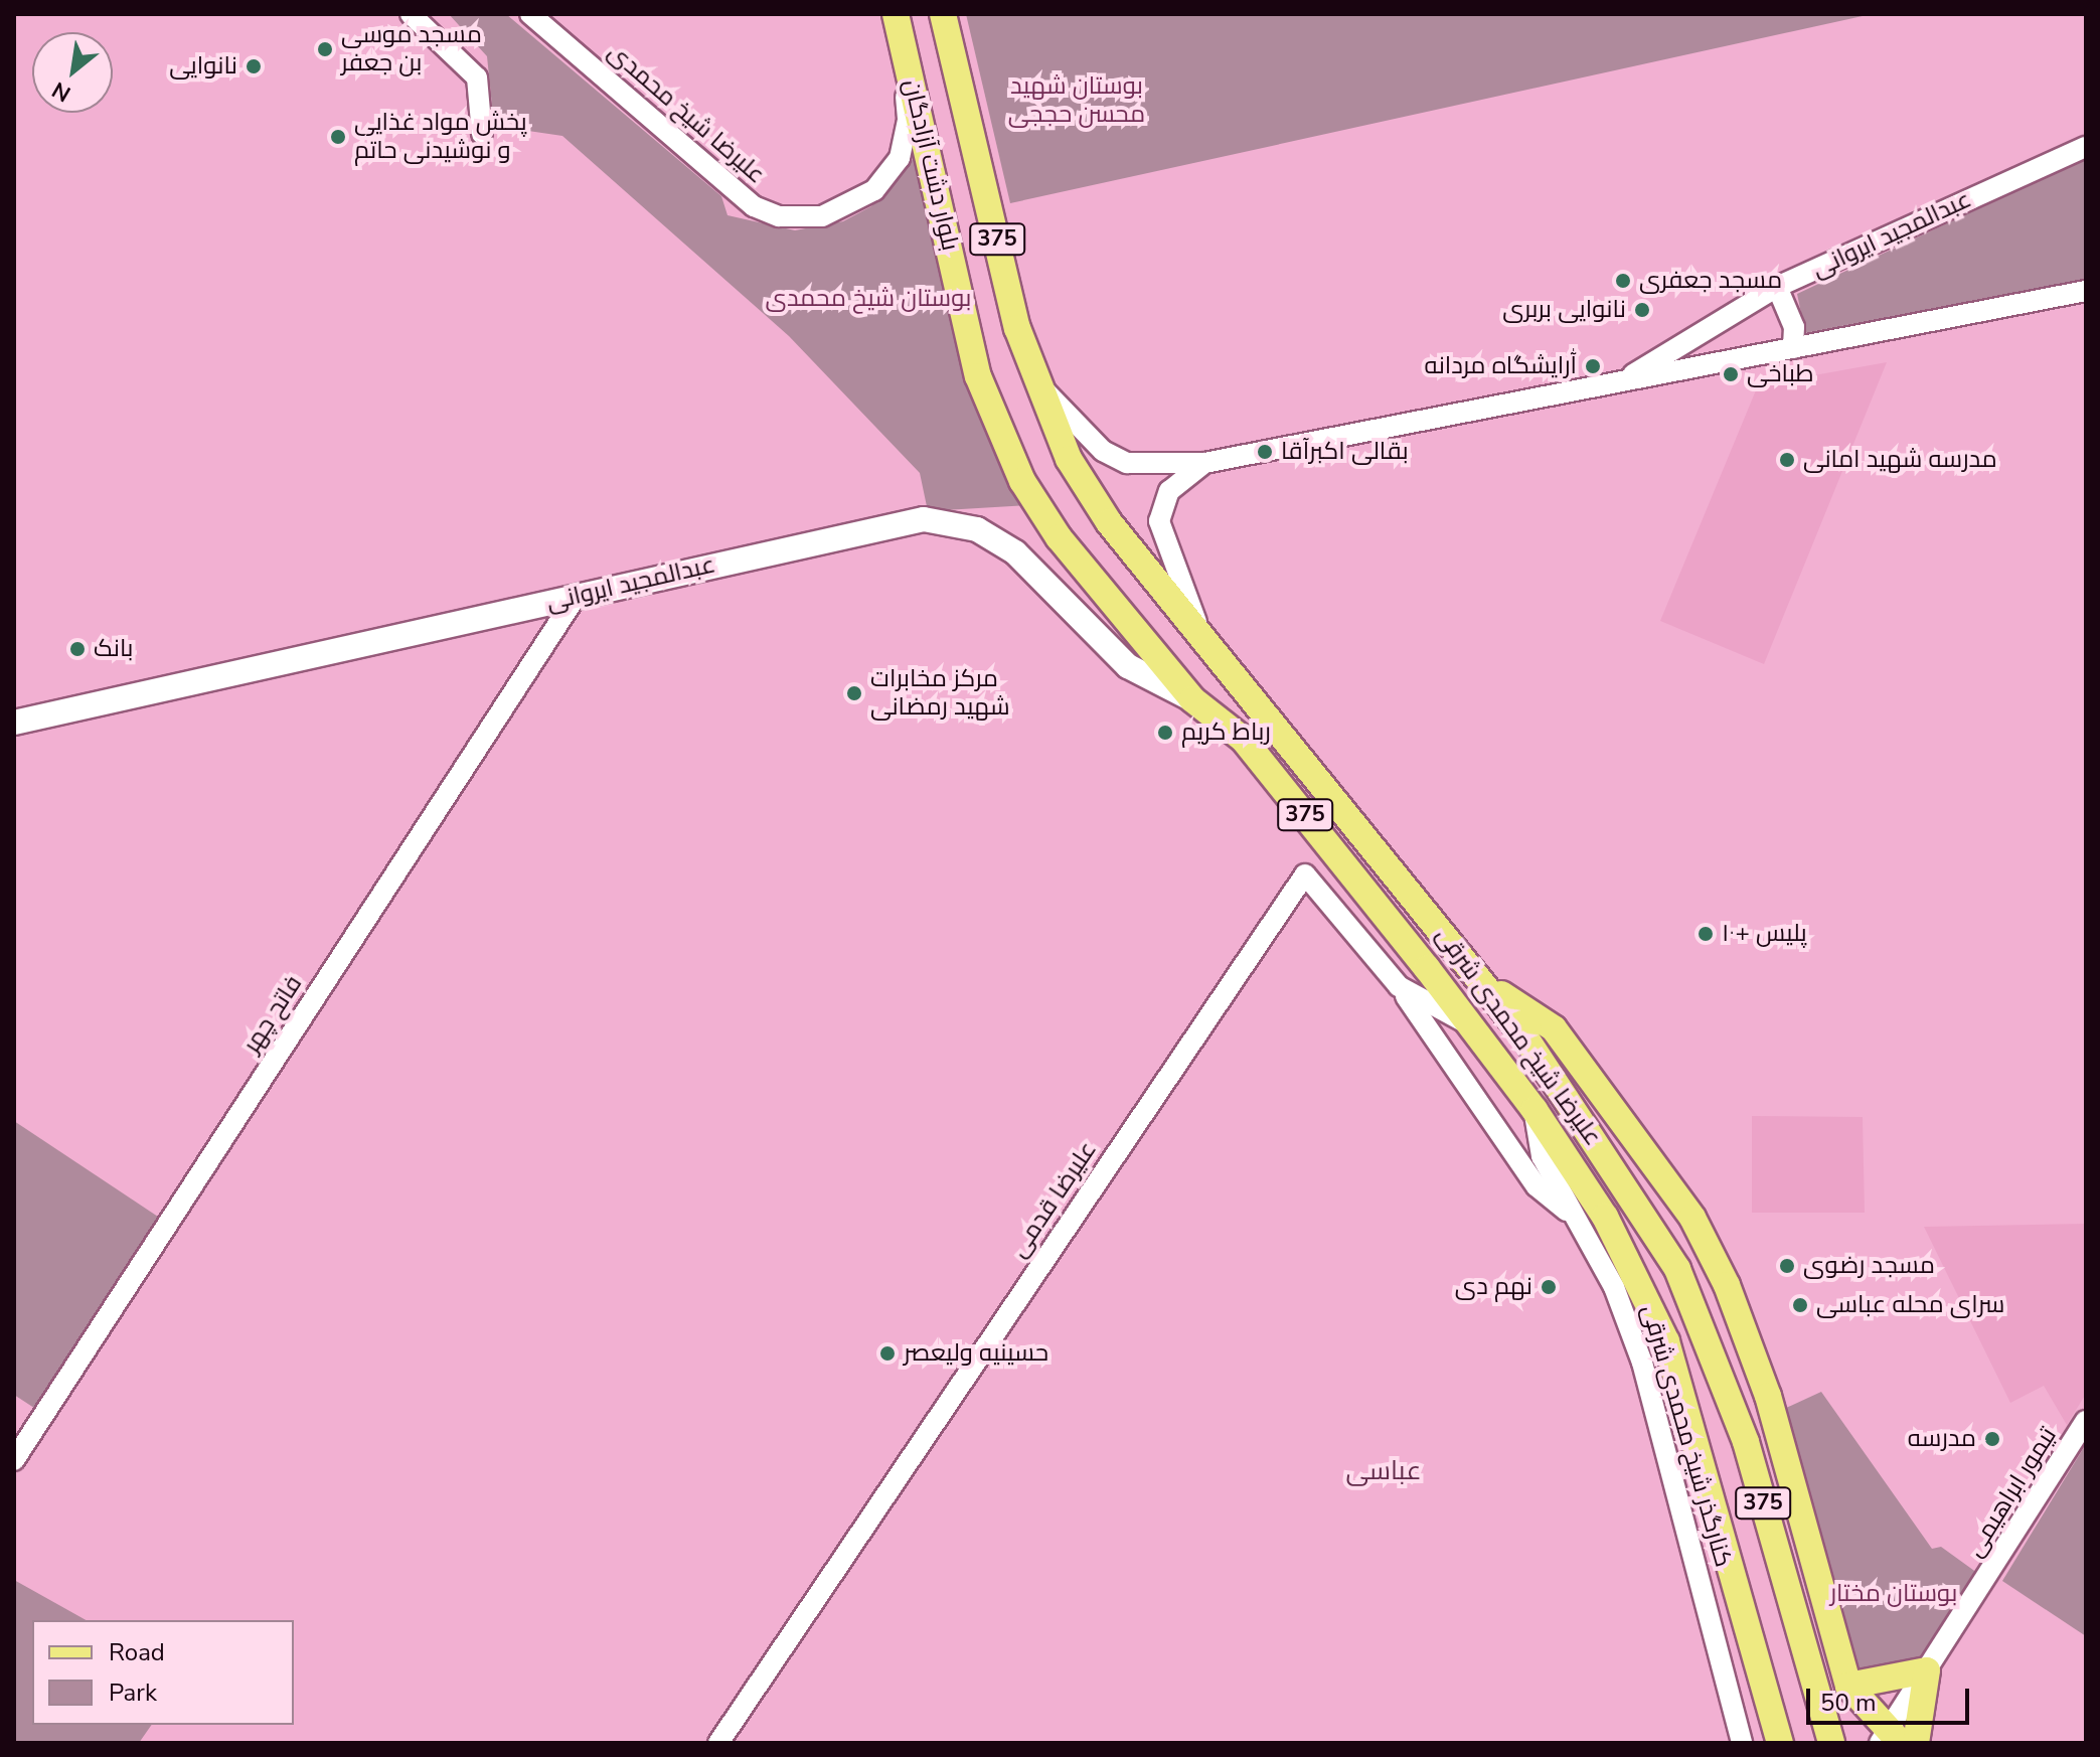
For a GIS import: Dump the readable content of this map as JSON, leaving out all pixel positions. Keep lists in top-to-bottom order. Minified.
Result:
{"streets":{"main road":["بلوار دشت آزادگان","عبدالمجید ایروانی","375","علیرضا شیخ محمدی شرقی"],"street":["علیرضا شیخ محمدی","فاتح چهر","علیرضا قدمی","کنارگذر شیخ محمدی شرقی","تیمور ابراهیمی"]},"crossings":[["علیرضا شیخ محمدی","بلوار دشت آزادگان"],["بلوار دشت آزادگان","عبدالمجید ایروانی"],["بلوار دشت آزادگان","علیرضا شیخ محمدی شرقی"],["عبدالمجید ایروانی","فاتح چهر"],["عبدالمجید ایروانی","علیرضا شیخ محمدی شرقی"],["علیرضا شیخ محمدی شرقی","علیرضا قدمی"],["علیرضا شیخ محمدی شرقی","کنارگذر شیخ محمدی شرقی"]],"districts":["عباسی"],"parks":["بوستان شهید محسن حججی","بوستان شیخ محمدی","بوستان مختار"],"places":["مسجد موسی بن جعفر","نانوایی","پخش مواد غذایی و نوشیدنی حاتم","مسجد جعفری","نانوایی بربری","آٰرایشگاه مردانه","طباخی","بقالی اکبرآقا","مدرسه شهید امانی","بانک","مرکز مخابرات شهید رمضانی","رباط کریم","پلیس +۱۰","مسجد رضوی","نهم دی","سرای محله عباسی","حسینیه ولیعصر","مدرسه"],"legend":["Road","Park"],"scale_bar":"50 m","north":"bottom left"}
